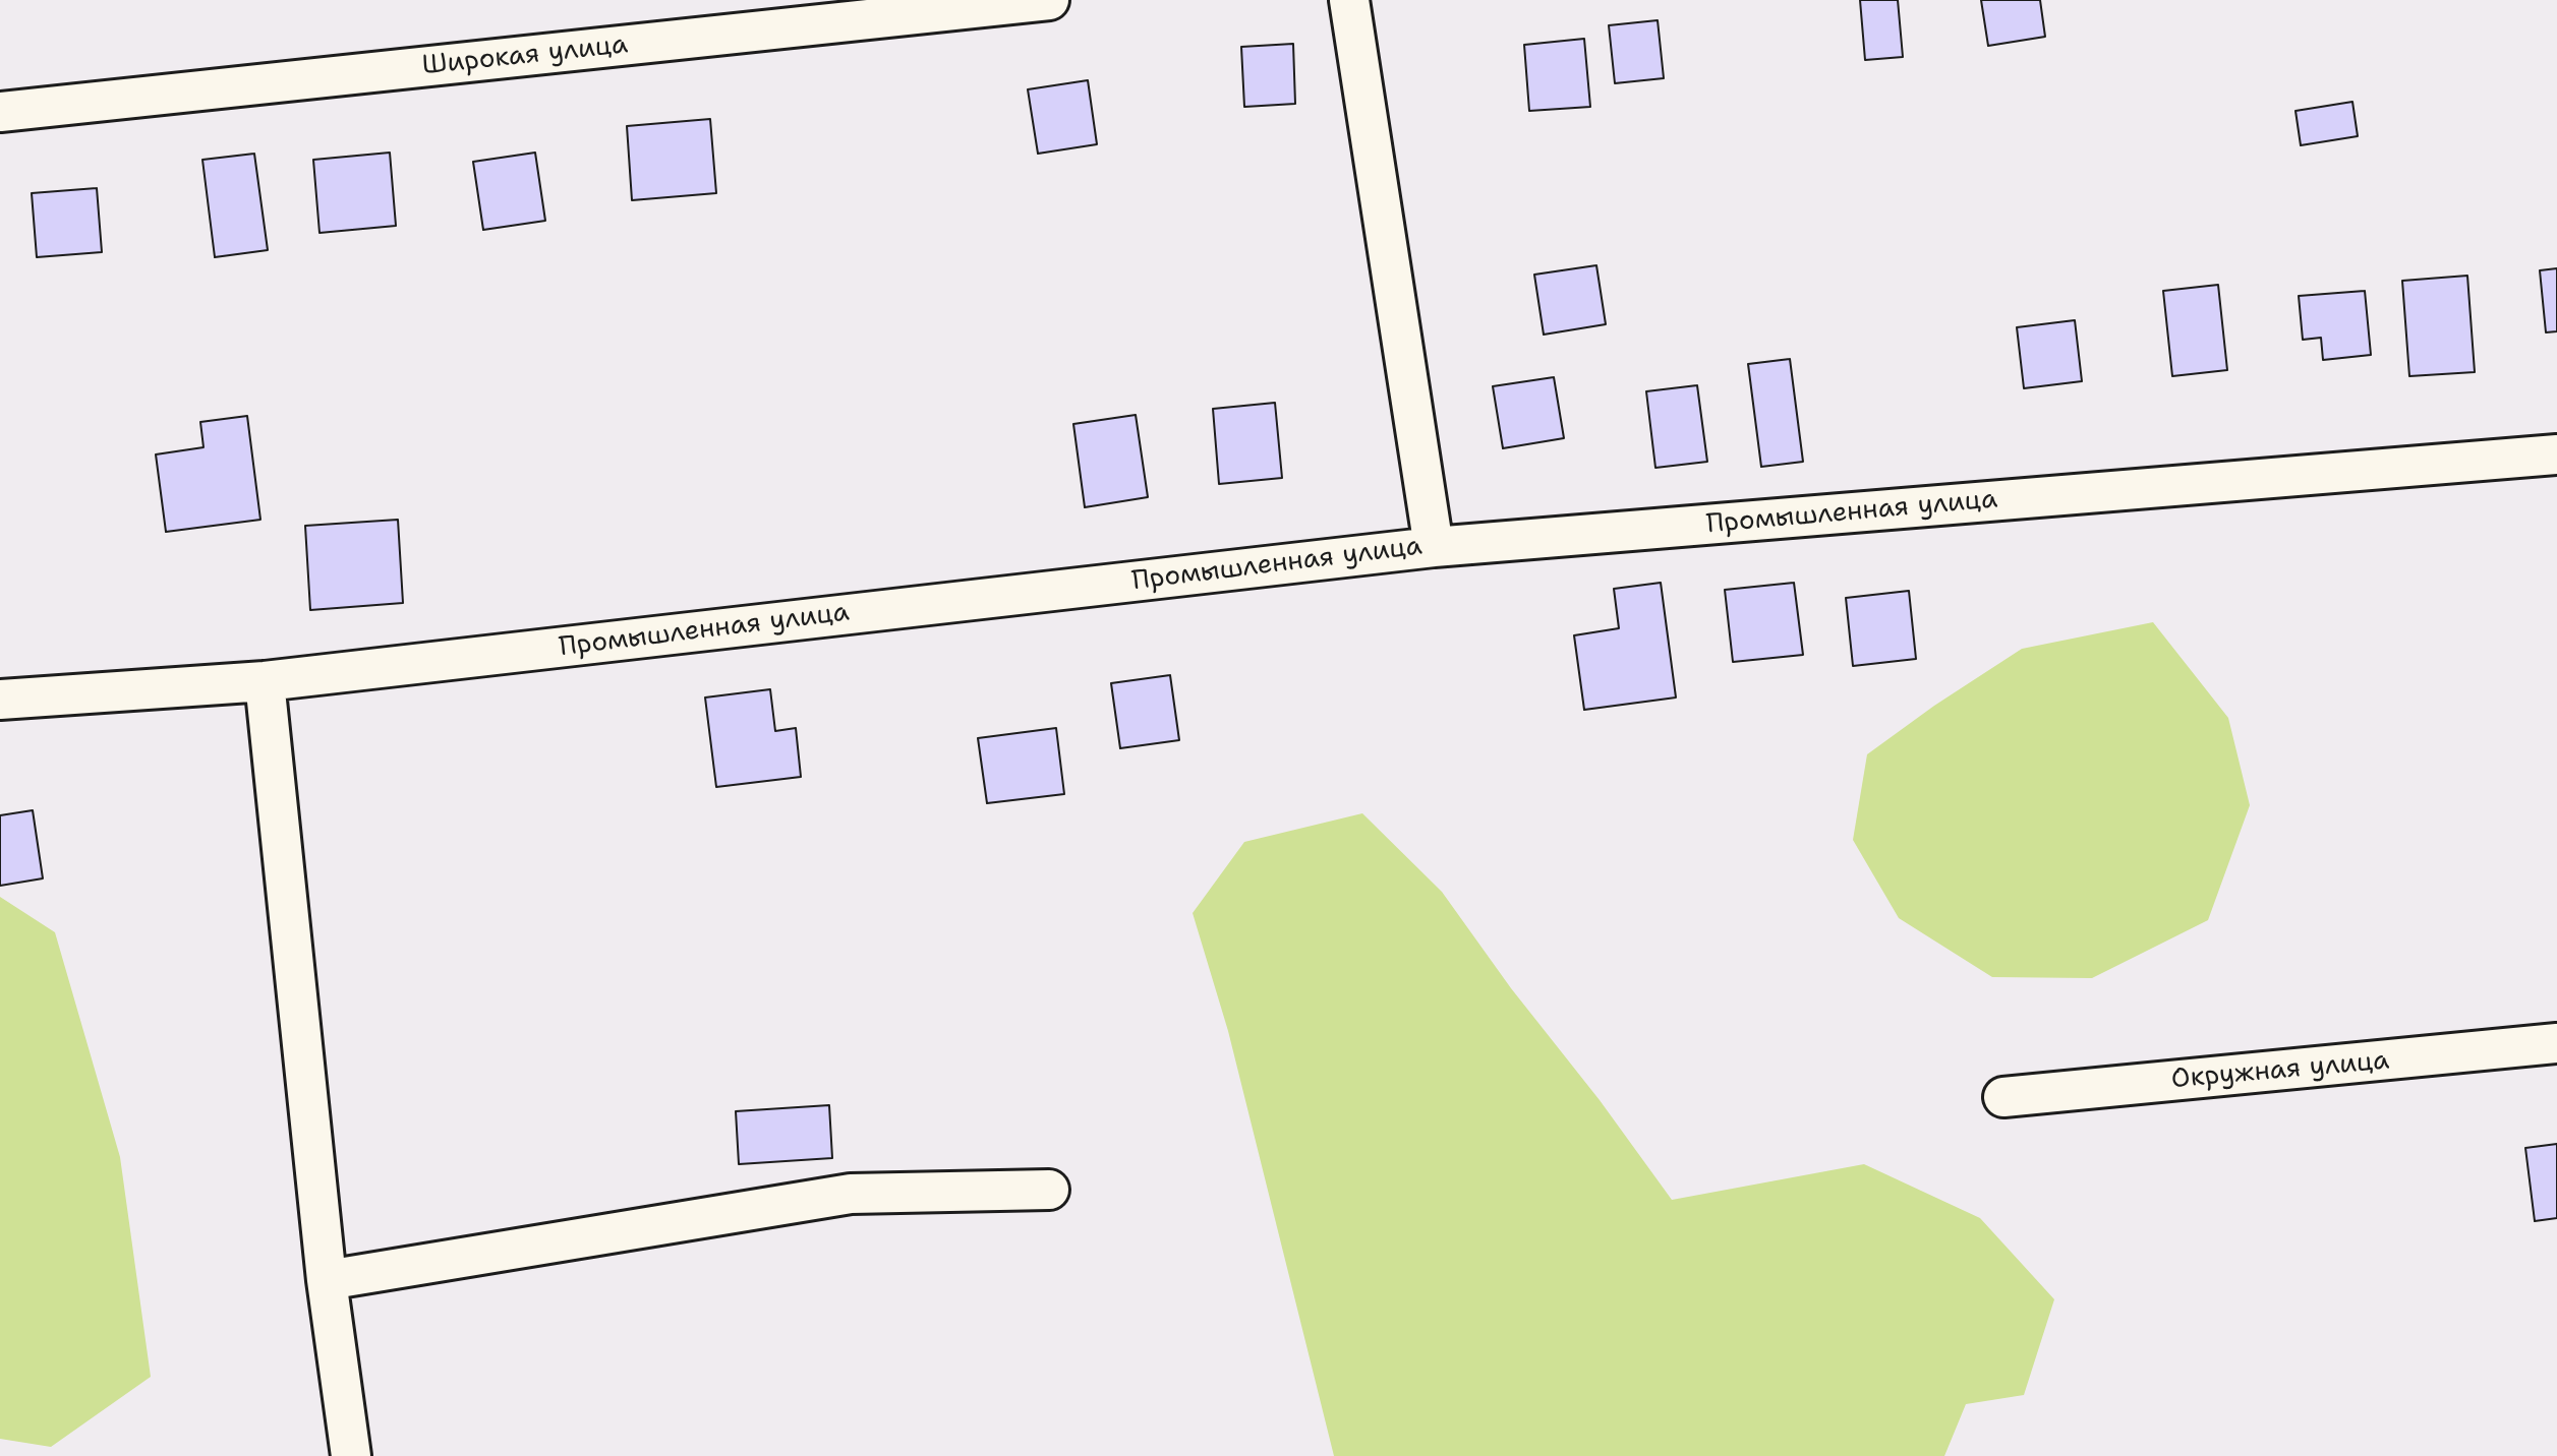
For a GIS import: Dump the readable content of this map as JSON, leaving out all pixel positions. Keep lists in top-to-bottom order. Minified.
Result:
{"streets":{"street":["Широкая улица","Промышленная улица","Окружная улица"]}}
